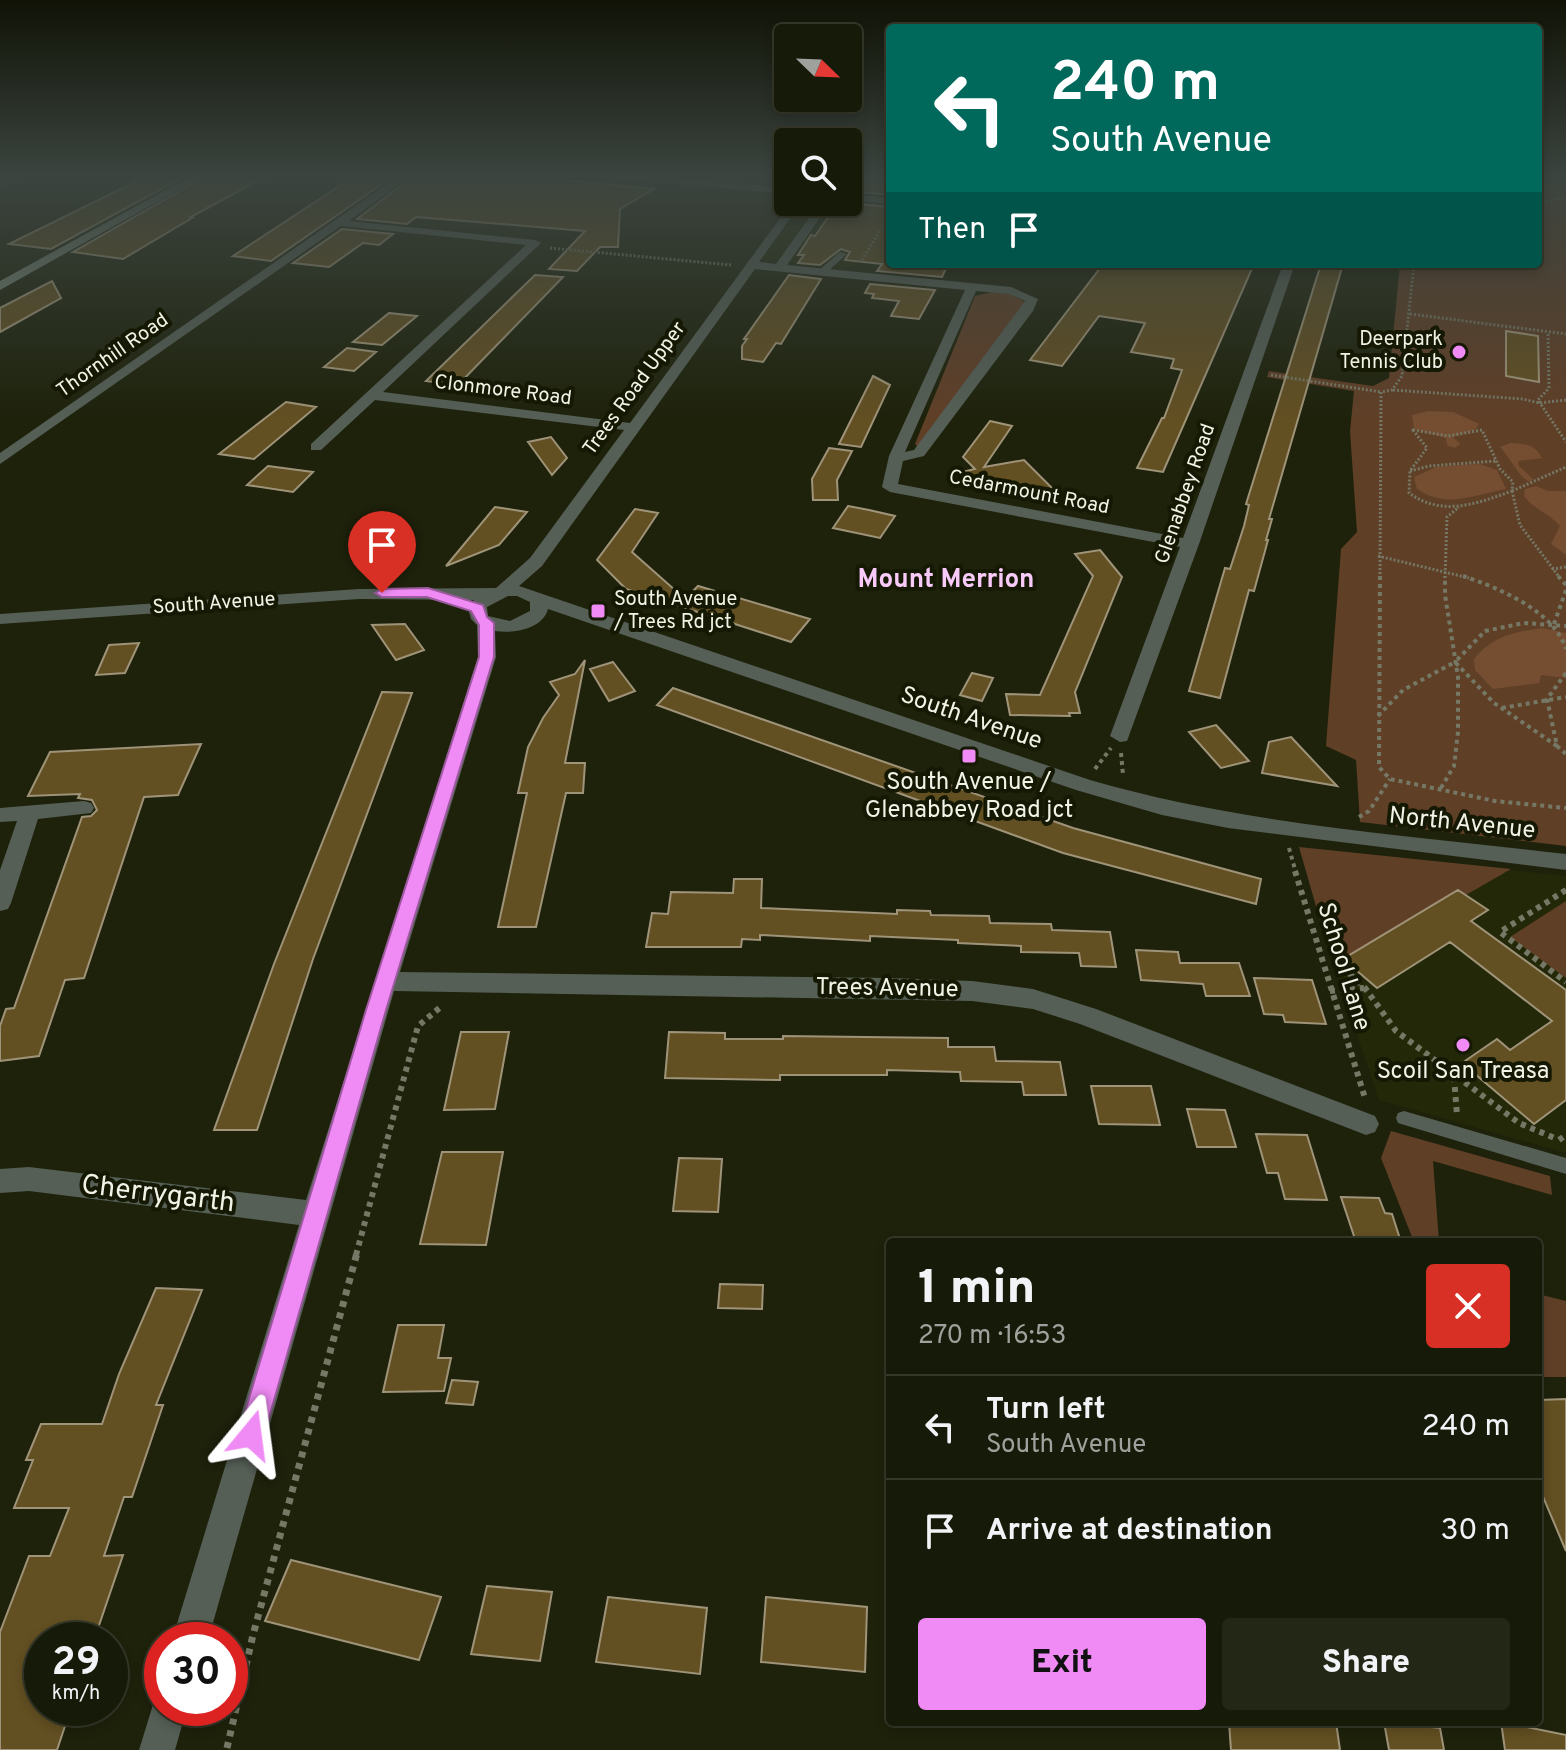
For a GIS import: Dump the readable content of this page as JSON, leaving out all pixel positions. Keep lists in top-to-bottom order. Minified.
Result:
{"streets":{"street":["Thornhill Road","Trees Road Upper","Clonmore Road","Cedarmount Road","Glenabbey Road","South Avenue","North Avenue","Trees Avenue","Cherrygarth"],"path":["School Lane"]},"crossings":[["Trees Road Upper","Clonmore Road"],["Trees Road Upper","South Avenue"],["Cedarmount Road","Glenabbey Road"],["South Avenue","North Avenue"],["School Lane","Trees Avenue"]],"districts":["Mount Merrion"],"places":{"other":["Deerpark Tennis Club","Scoil San Treasa"],"transit":["South Avenue / Trees Rd jct","South Avenue / Glenabbey Road jct"]},"north":"bottom right","page":{"turn":["240 m","South Avenue"],"then":"Then","heading":["1 min","270 m · 16:53"],"list":[{"name":"Turn left","note":"South Avenue","value":"240 m"},{"name":"Arrive at destination","value":"30 m"}],"buttons":["Exit","Share"],"speed":"29 km/h","limit":"30"}}
